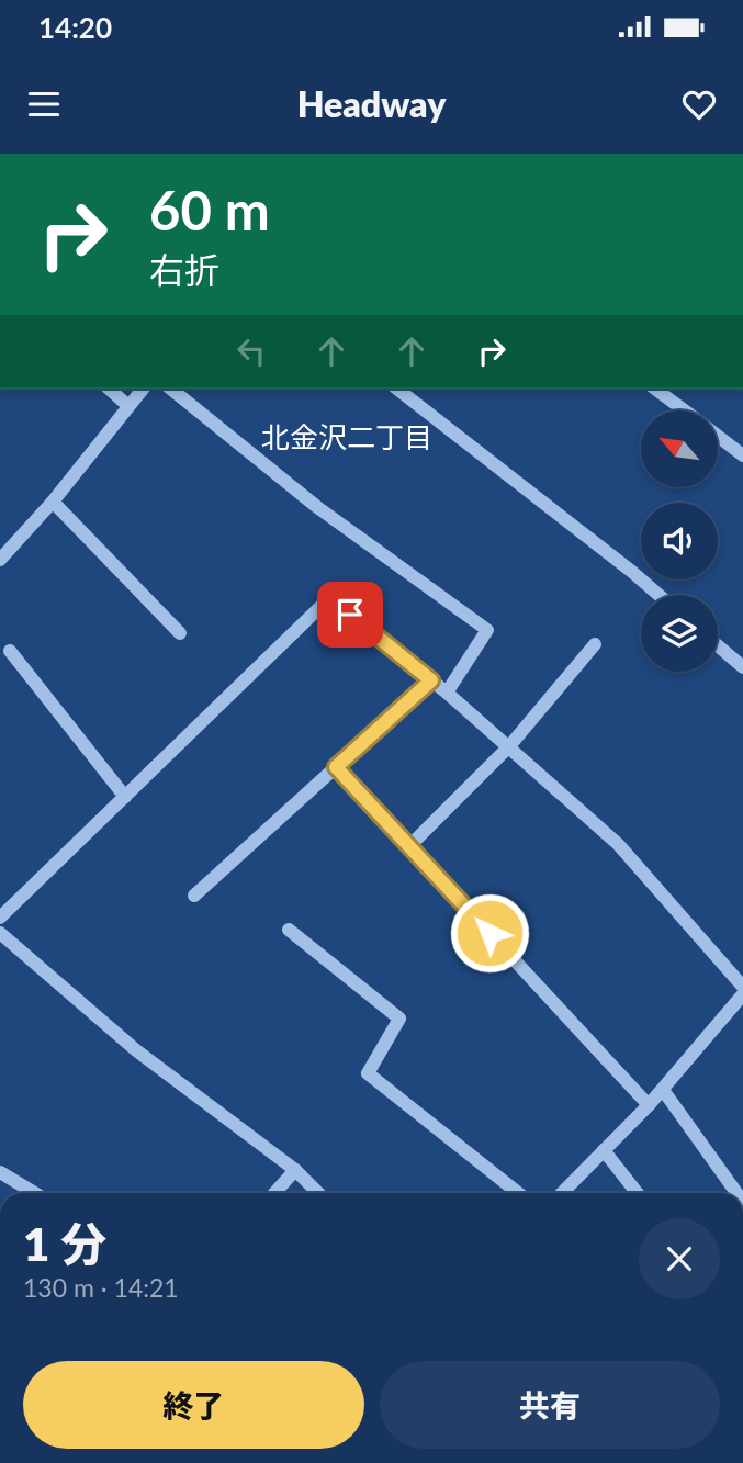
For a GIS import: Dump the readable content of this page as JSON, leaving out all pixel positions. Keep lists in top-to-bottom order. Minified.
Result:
{"districts":["北金沢二丁目"],"north":"top left","page":{"status":"14:20","header":"Headway","turn":["60 m","右折"],"heading":["1 分","130 m · 14:21"],"buttons":["終了","共有"]}}
